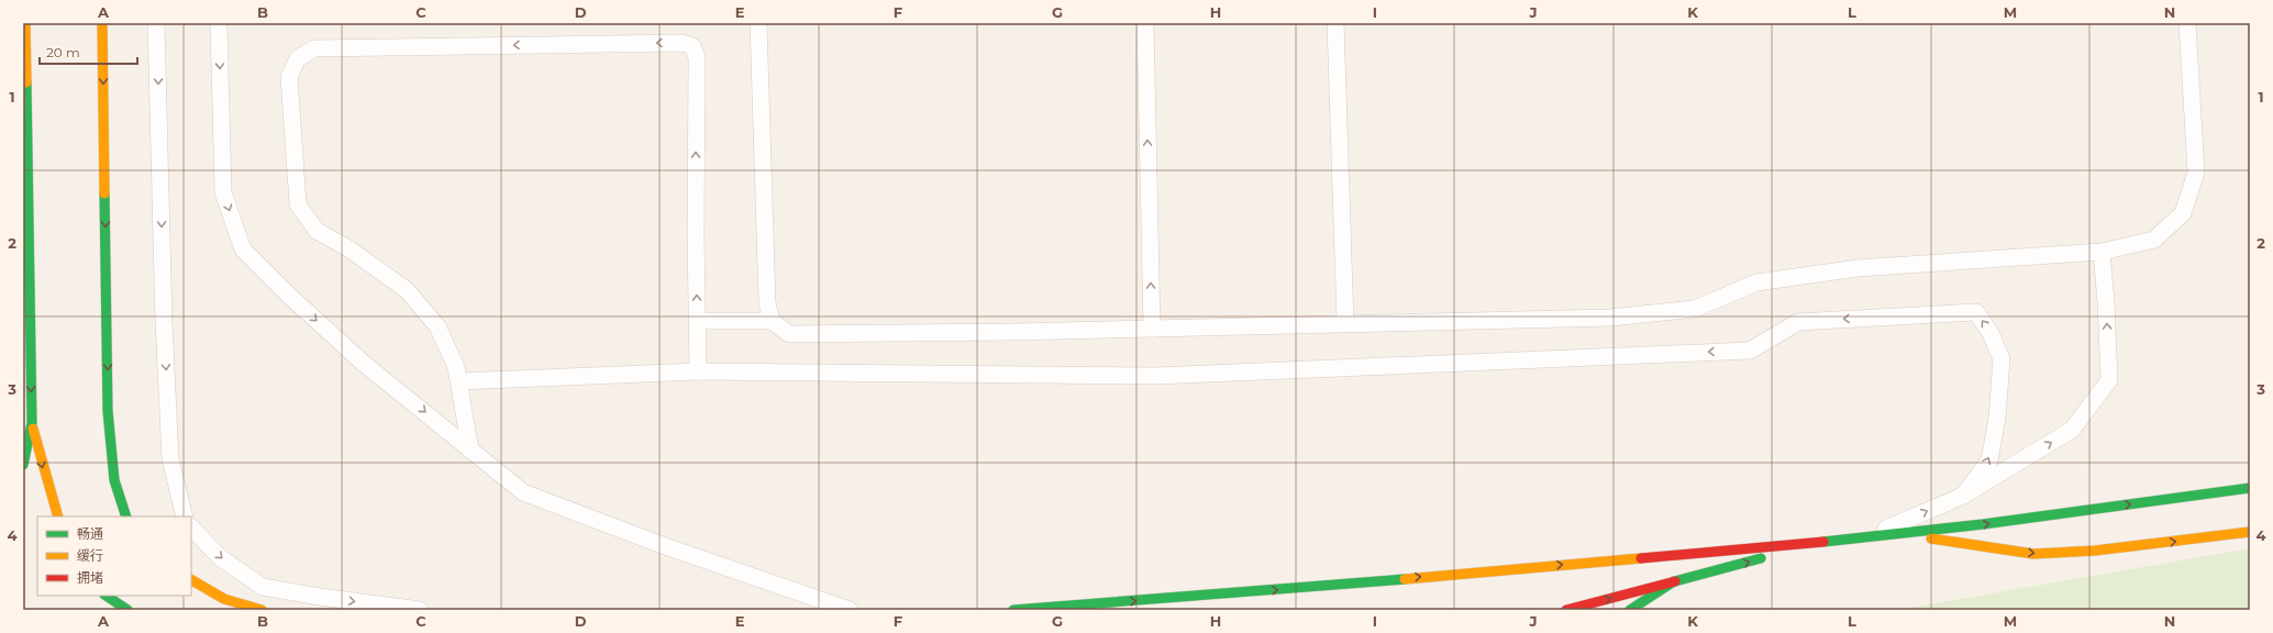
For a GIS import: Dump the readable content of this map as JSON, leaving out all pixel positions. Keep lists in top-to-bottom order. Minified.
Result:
{"legend":["畅通","缓行","拥堵"],"scale_bar":"20 m","grid":{"columns":["A","B","C","D","E","F","G","H","I","J","K","L","M","N"],"rows":["1","2","3","4"]}}
